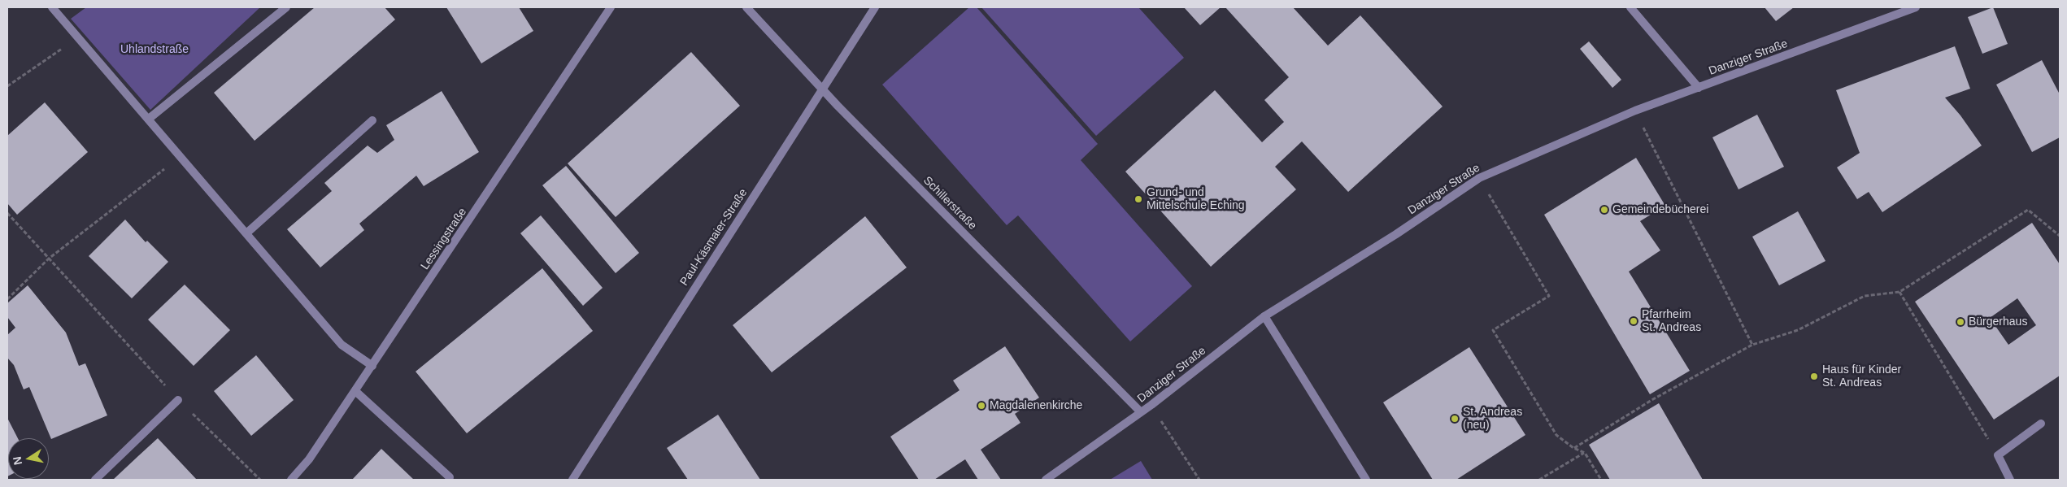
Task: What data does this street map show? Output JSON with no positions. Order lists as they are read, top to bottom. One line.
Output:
{"streets":{"street":["Danziger Straße","Schillerstraße","Paul-Käsmaier-Straße","Lessingstraße"]},"crossings":[["Danziger Straße","Schillerstraße"],["Schillerstraße","Paul-Käsmaier-Straße"]],"parks":["Uhlandstraße"],"places":["Grund- und Mittelschule Eching","Gemeindebücherei","Pfarrheim St. Andreas","Bürgerhaus","Haus für Kinder St. Andreas","Magdalenenkirche","St. Andreas (neu)"],"north":"left"}
